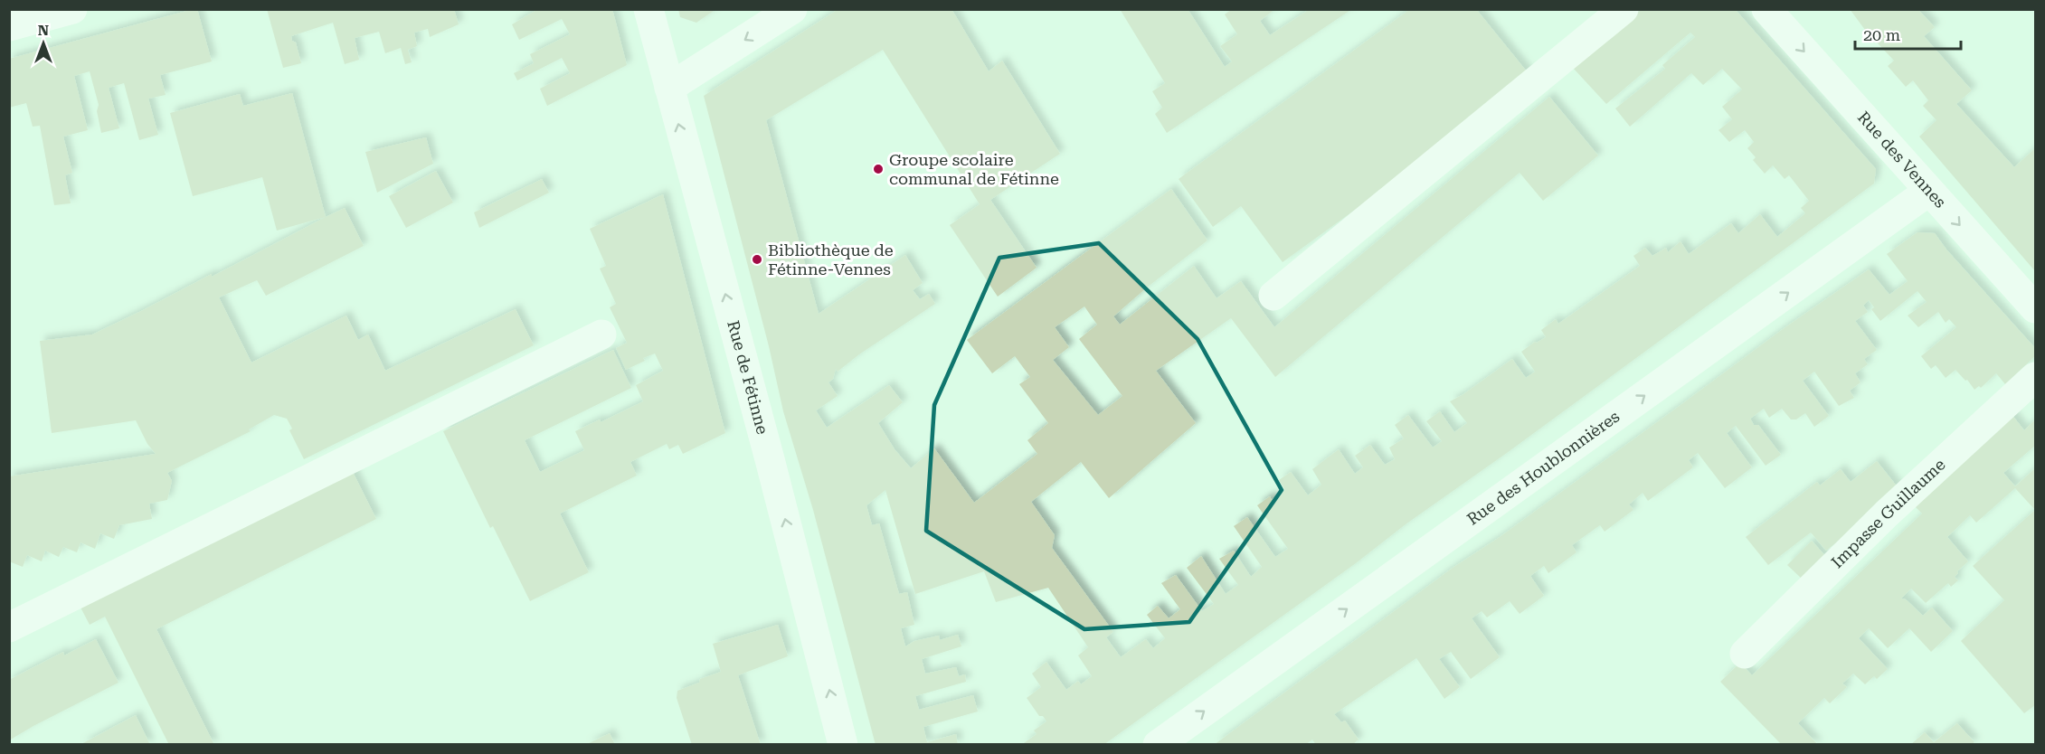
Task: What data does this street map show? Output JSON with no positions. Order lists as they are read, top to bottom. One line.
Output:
{"streets":{"street":["Rue des Vennes","Rue de Fétinne","Rue des Houblonnières","Impasse Guillaume"]},"crossings":[["Rue des Vennes","Rue des Houblonnières"]],"one_way":["Rue des Vennes","Rue de Fétinne","Rue des Houblonnières"],"places":["Groupe scolaire communal de Fétinne","Bibliothèque de Fétinne-Vennes"],"scale_bar":"20 m","north":"top"}
